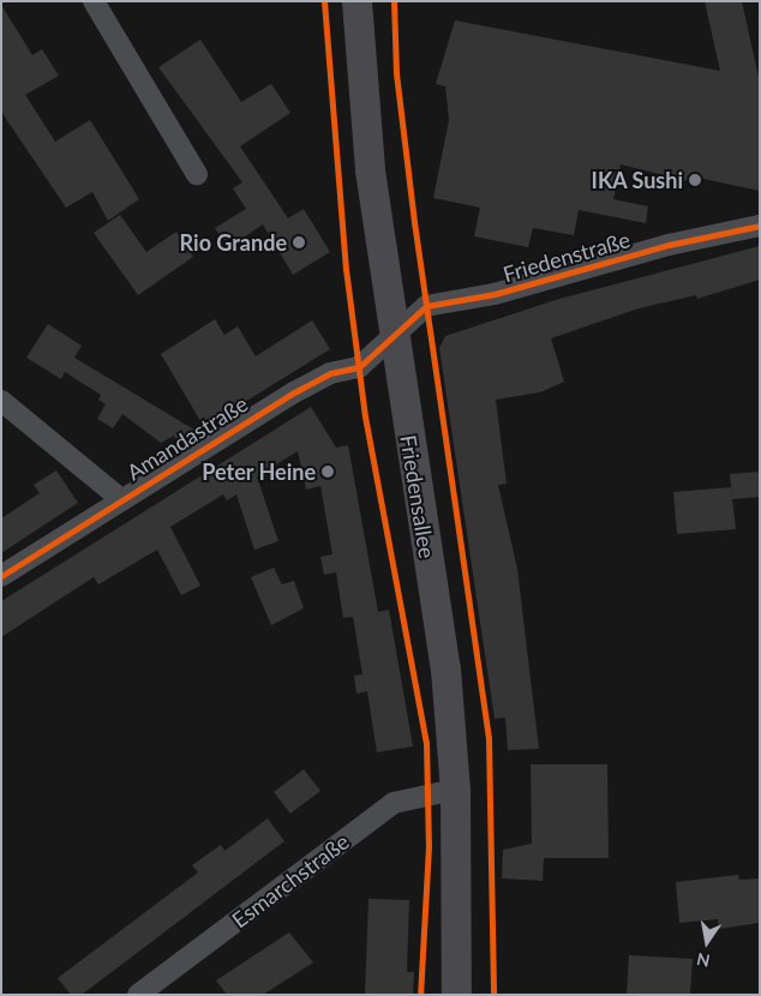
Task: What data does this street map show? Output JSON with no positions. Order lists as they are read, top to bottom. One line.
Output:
{"streets":{"main road":["Friedensallee"],"street":["Friedenstraße","Amandastraße","Esmarchstraße"]},"crossings":[["Friedenstraße","Amandastraße"],["Friedenstraße","Friedensallee"],["Amandastraße","Friedensallee"],["Friedensallee","Esmarchstraße"]],"places":["IKA Sushi","Rio Grande","Peter Heine"],"north":"bottom"}
